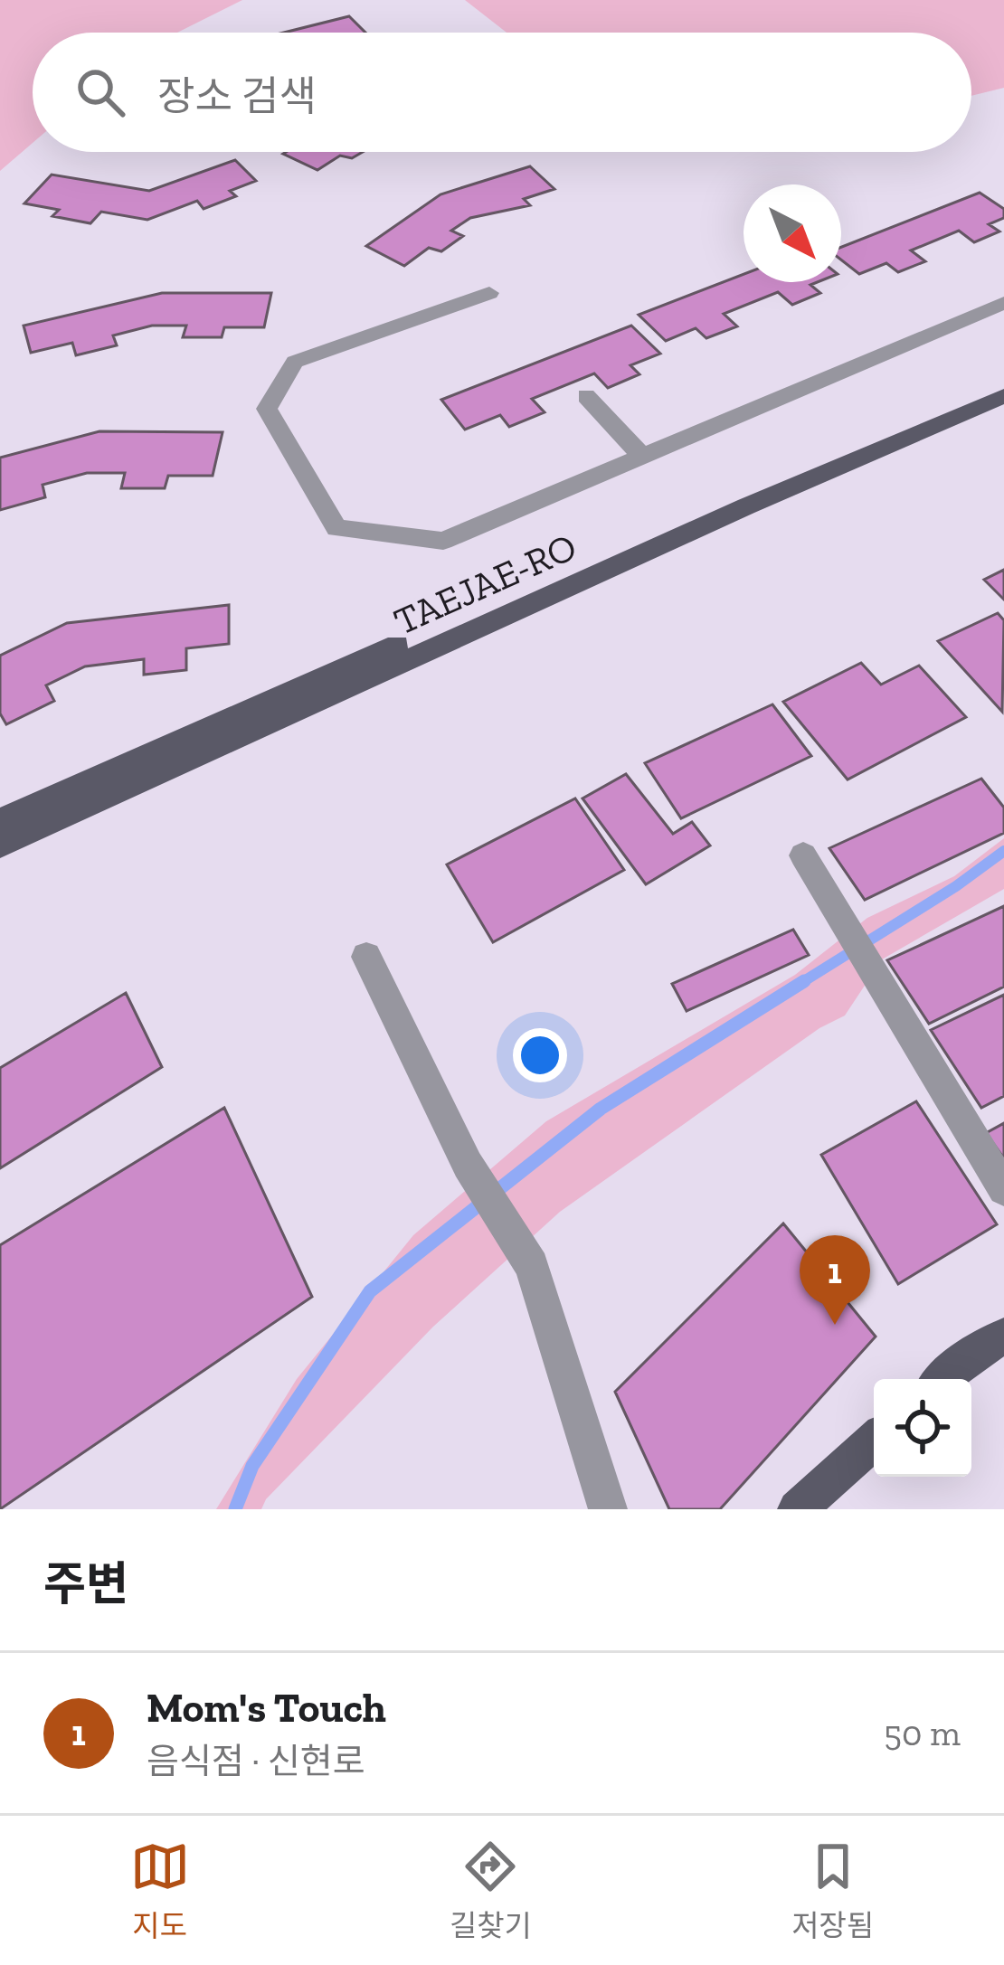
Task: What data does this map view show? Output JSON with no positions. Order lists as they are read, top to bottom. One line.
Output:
{"streets":{"main road":["TAEJAE-RO"]},"north":"bottom right","page":{"search":"장소 검색","pins":"1","heading":"주변","list":[{"mark":"1","name":"Mom's Touch","note":"음식점 · 신현로","value":"50 m"}],"nav":["지도","길찾기","저장됨"]}}
